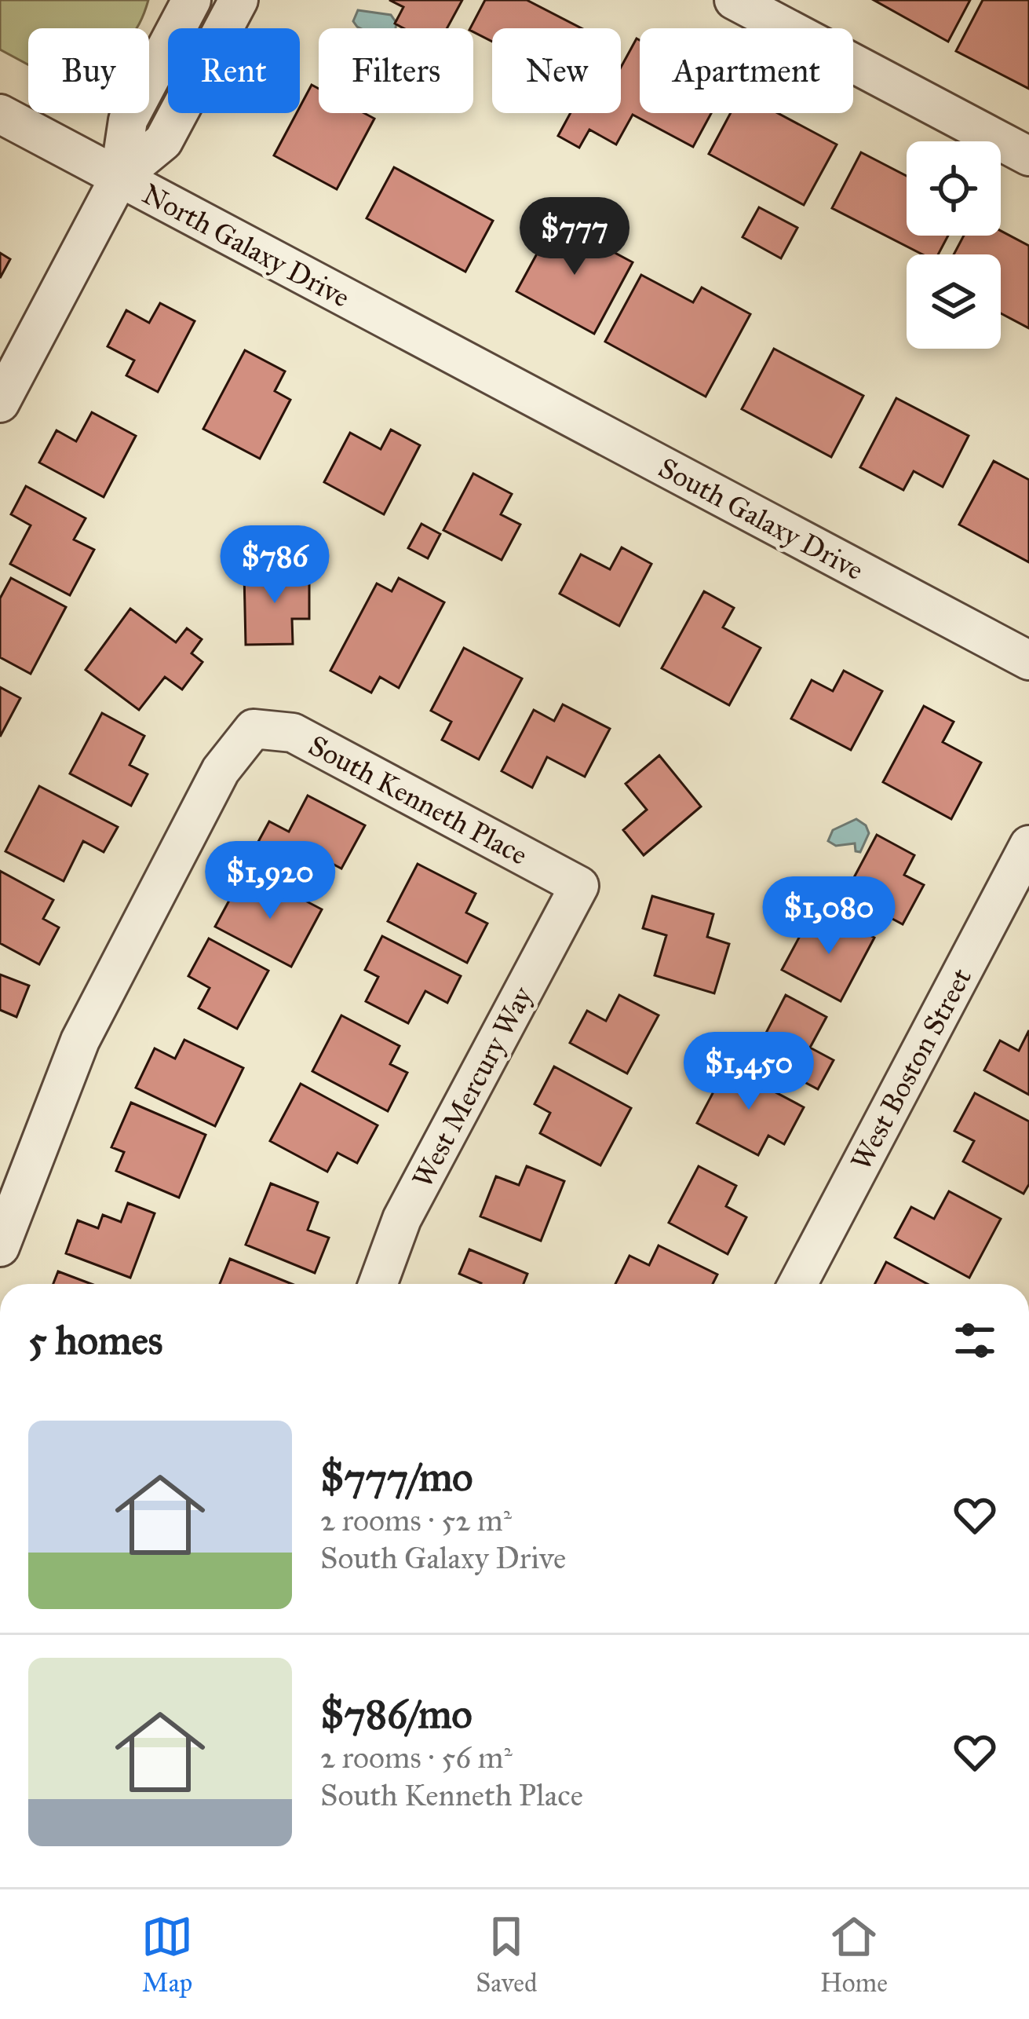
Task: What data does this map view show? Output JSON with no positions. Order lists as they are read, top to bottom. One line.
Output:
{"streets":{"street":["North Galaxy Drive","South Galaxy Drive","South Kenneth Place","West Boston Street","West Mercury Way"]},"crossings":[["North Galaxy Drive","South Galaxy Drive"],["South Kenneth Place","West Mercury Way"]],"page":{"chip":["Buy","Rent","Filters","New","Apartment"],"price":["$777","$786","$1,920","$1,080","$1,450"],"heading":"5 homes","list":[{"name":"$777/mo","note":"2 rooms · 52 m² · South Galaxy Drive"},{"name":"$786/mo","note":"2 rooms · 56 m² · South Kenneth Place"}],"tabs":["Map","Saved","Home"]}}
